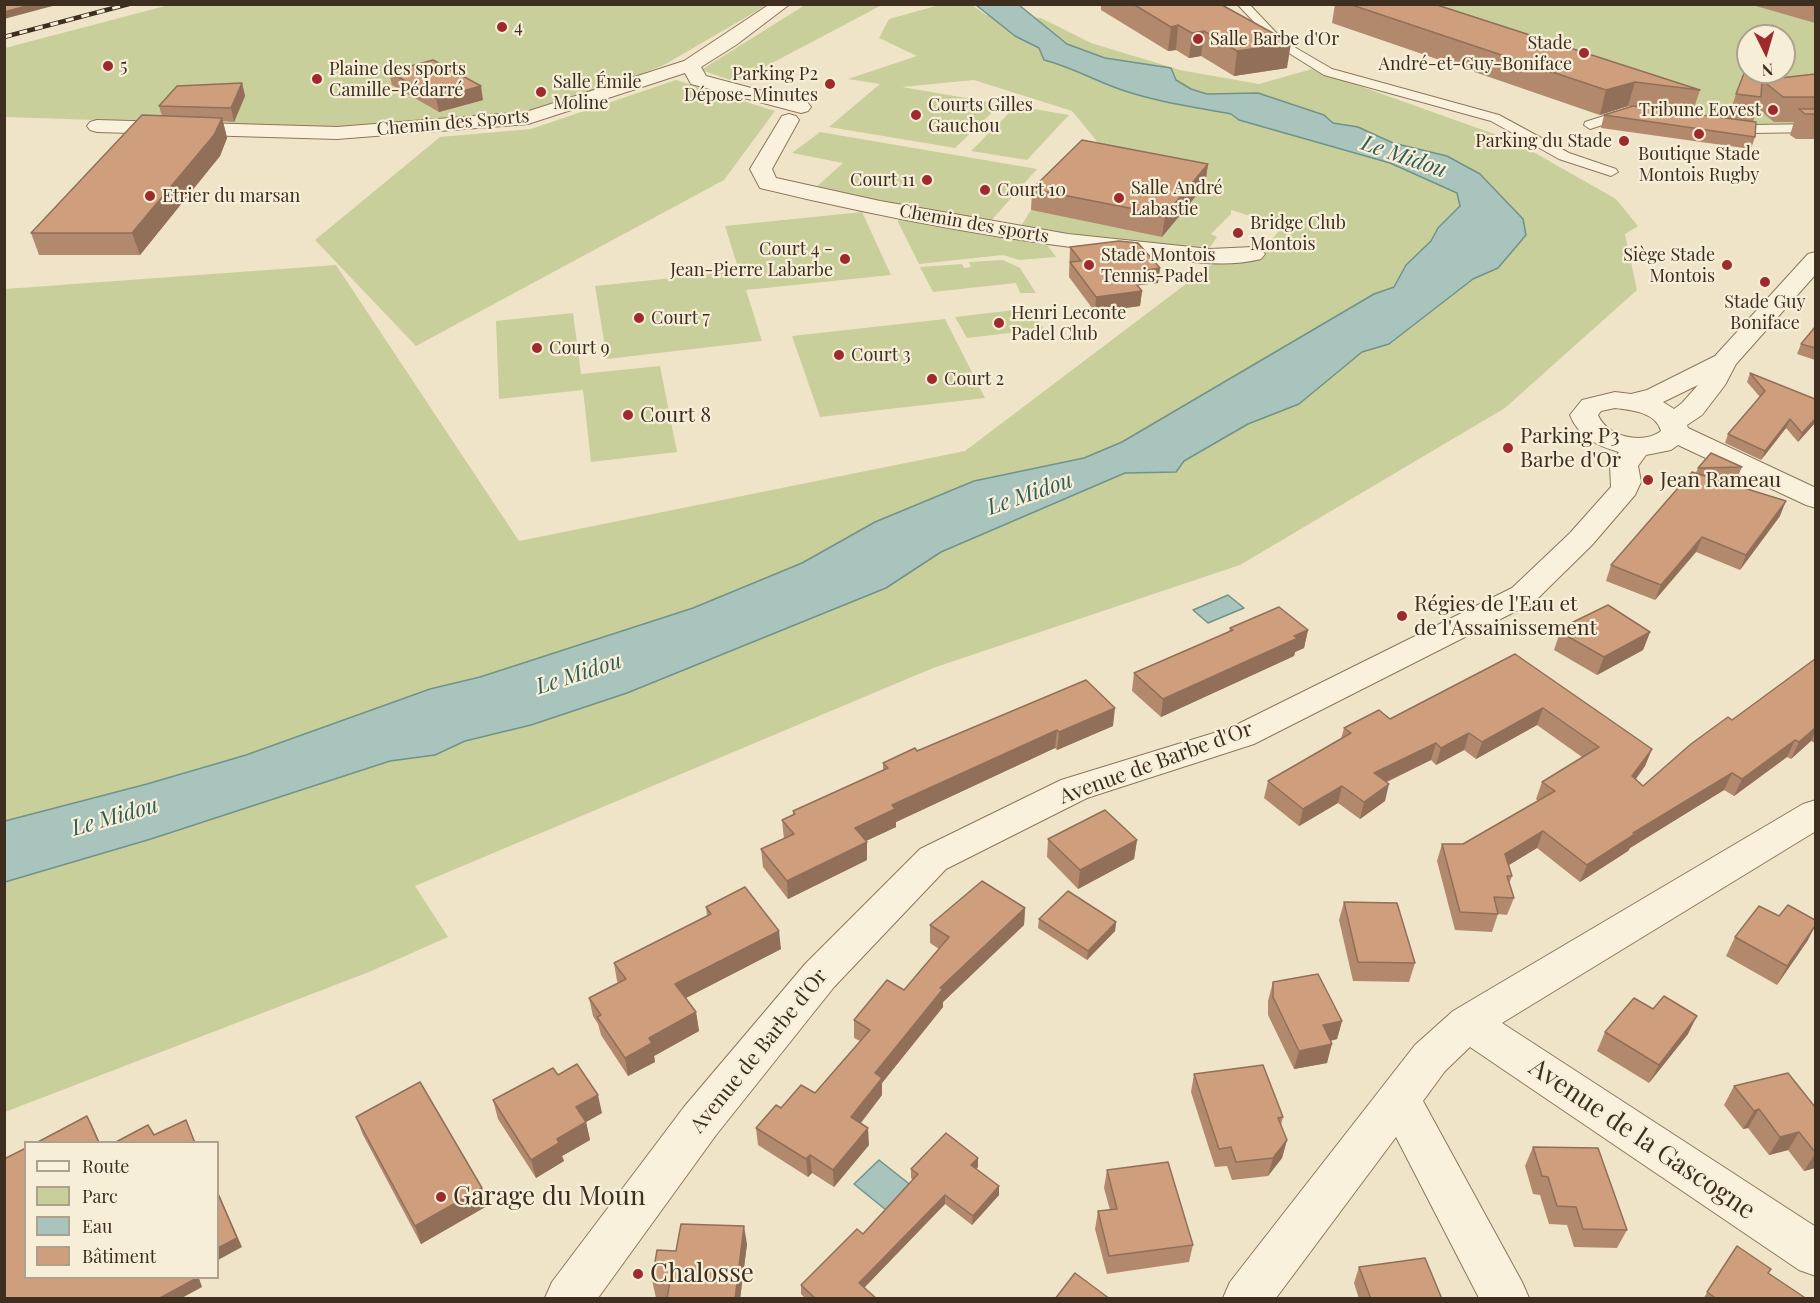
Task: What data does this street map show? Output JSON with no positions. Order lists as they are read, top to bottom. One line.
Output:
{"streets":{"street":["Chemin des Sports","Chemin des sports","Avenue de Barbe d'Or","Avenue de la Gascogne"]},"crossings":[["Chemin des Sports","Chemin des sports"]],"water":["Le Midou"],"places":["4","Salle Barbe d'Or","Stade André-et-Guy-Boniface","5","Plaine des sports Camille-Pédarré","Parking P2 Dépose-Minutes","Salle Émile Moline","Tribune Eovest","Courts Gilles Gauchou","Boutique Stade Montois Rugby","Parking du Stade","Court 11","Court 10","Etrier du marsan","Salle André Labastie","Bridge Club Montois","Court 4 - Jean-Pierre Labarbe","Stade Montois Tennis-Padel","Siège Stade Montois","Stade Guy Boniface","Court 7","Henri Leconte Padel Club","Court 9","Court 3","Court 2","Court 8","Parking P3 Barbe d'Or","Jean Rameau","Régies de l'Eau et de l'Assainissement","Garage du Moun","Chalosse"],"legend":["Route","Parc","Eau","Bâtiment"],"north":"bottom"}
